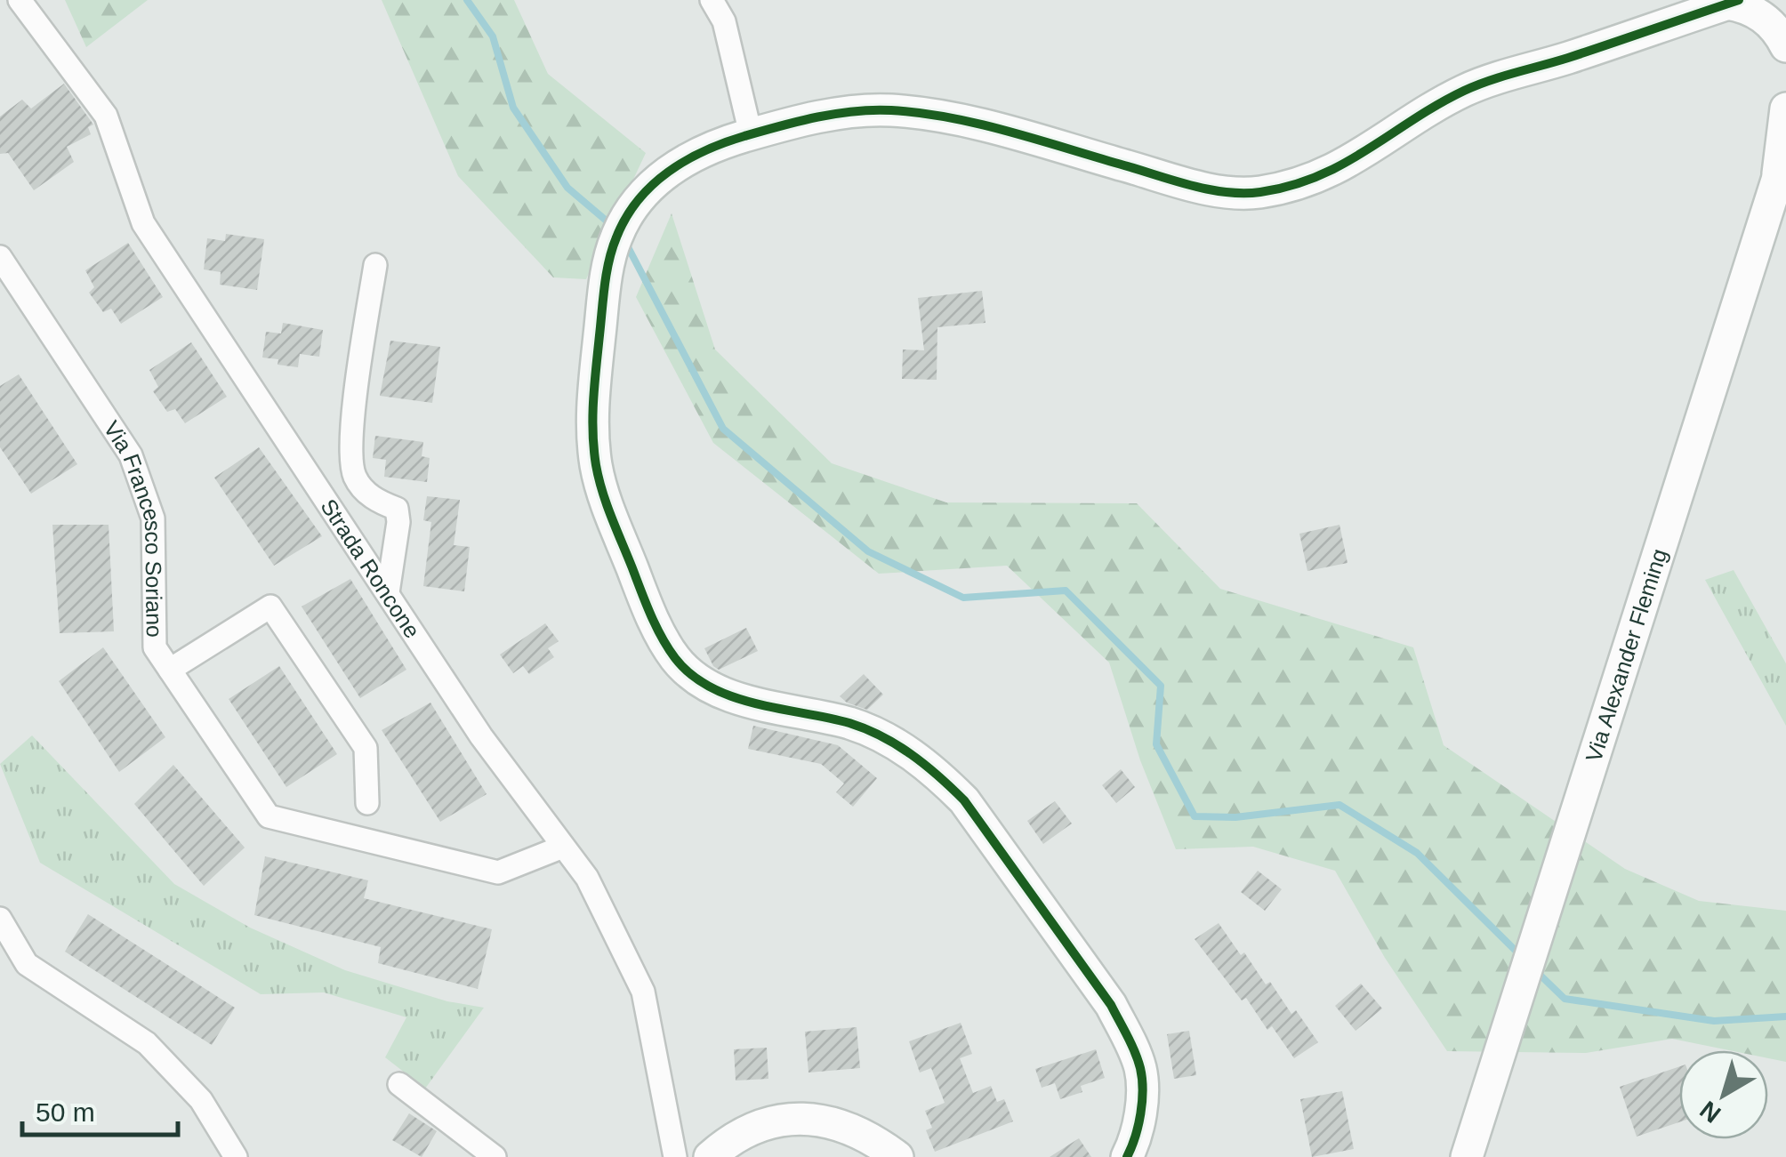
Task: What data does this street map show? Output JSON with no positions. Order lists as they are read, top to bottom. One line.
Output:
{"streets":{"street":["Via Francesco Soriano","Strada Roncone","Via Alexander Fleming"]},"crossings":[["Via Francesco Soriano","Strada Roncone"]],"scale_bar":"50 m","north":"bottom left"}
